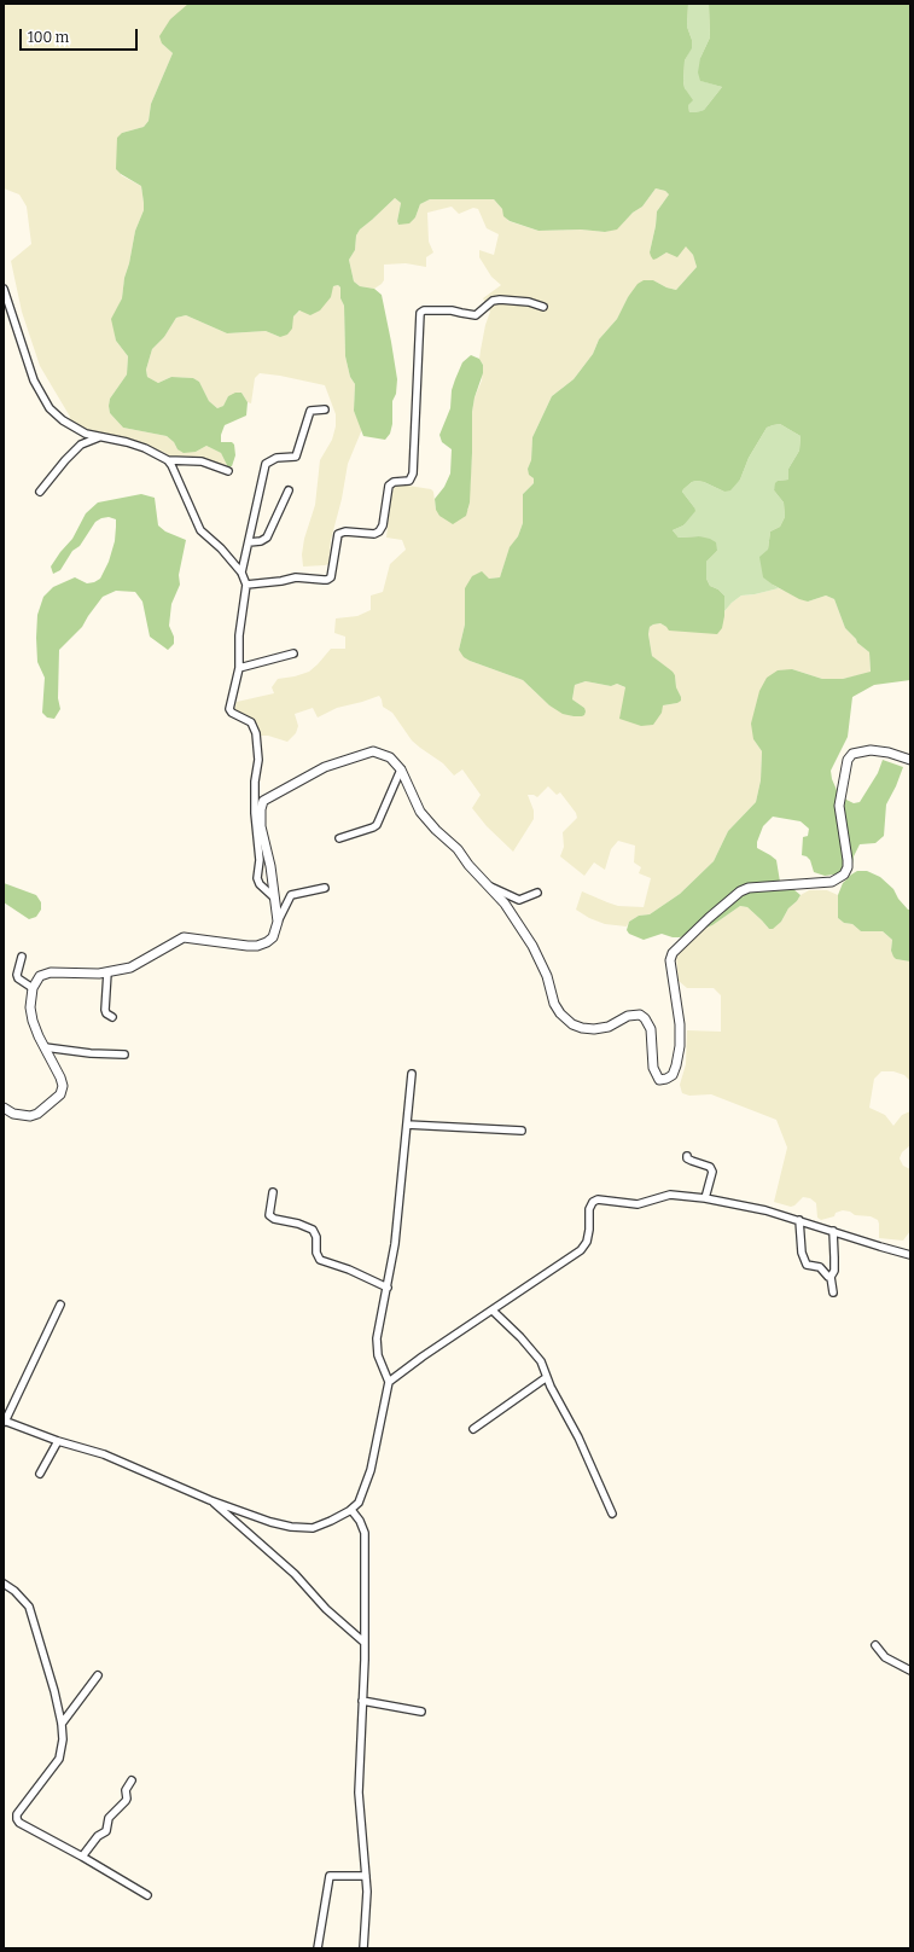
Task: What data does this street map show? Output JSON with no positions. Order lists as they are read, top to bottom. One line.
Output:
{"scale_bar":"100 m"}
